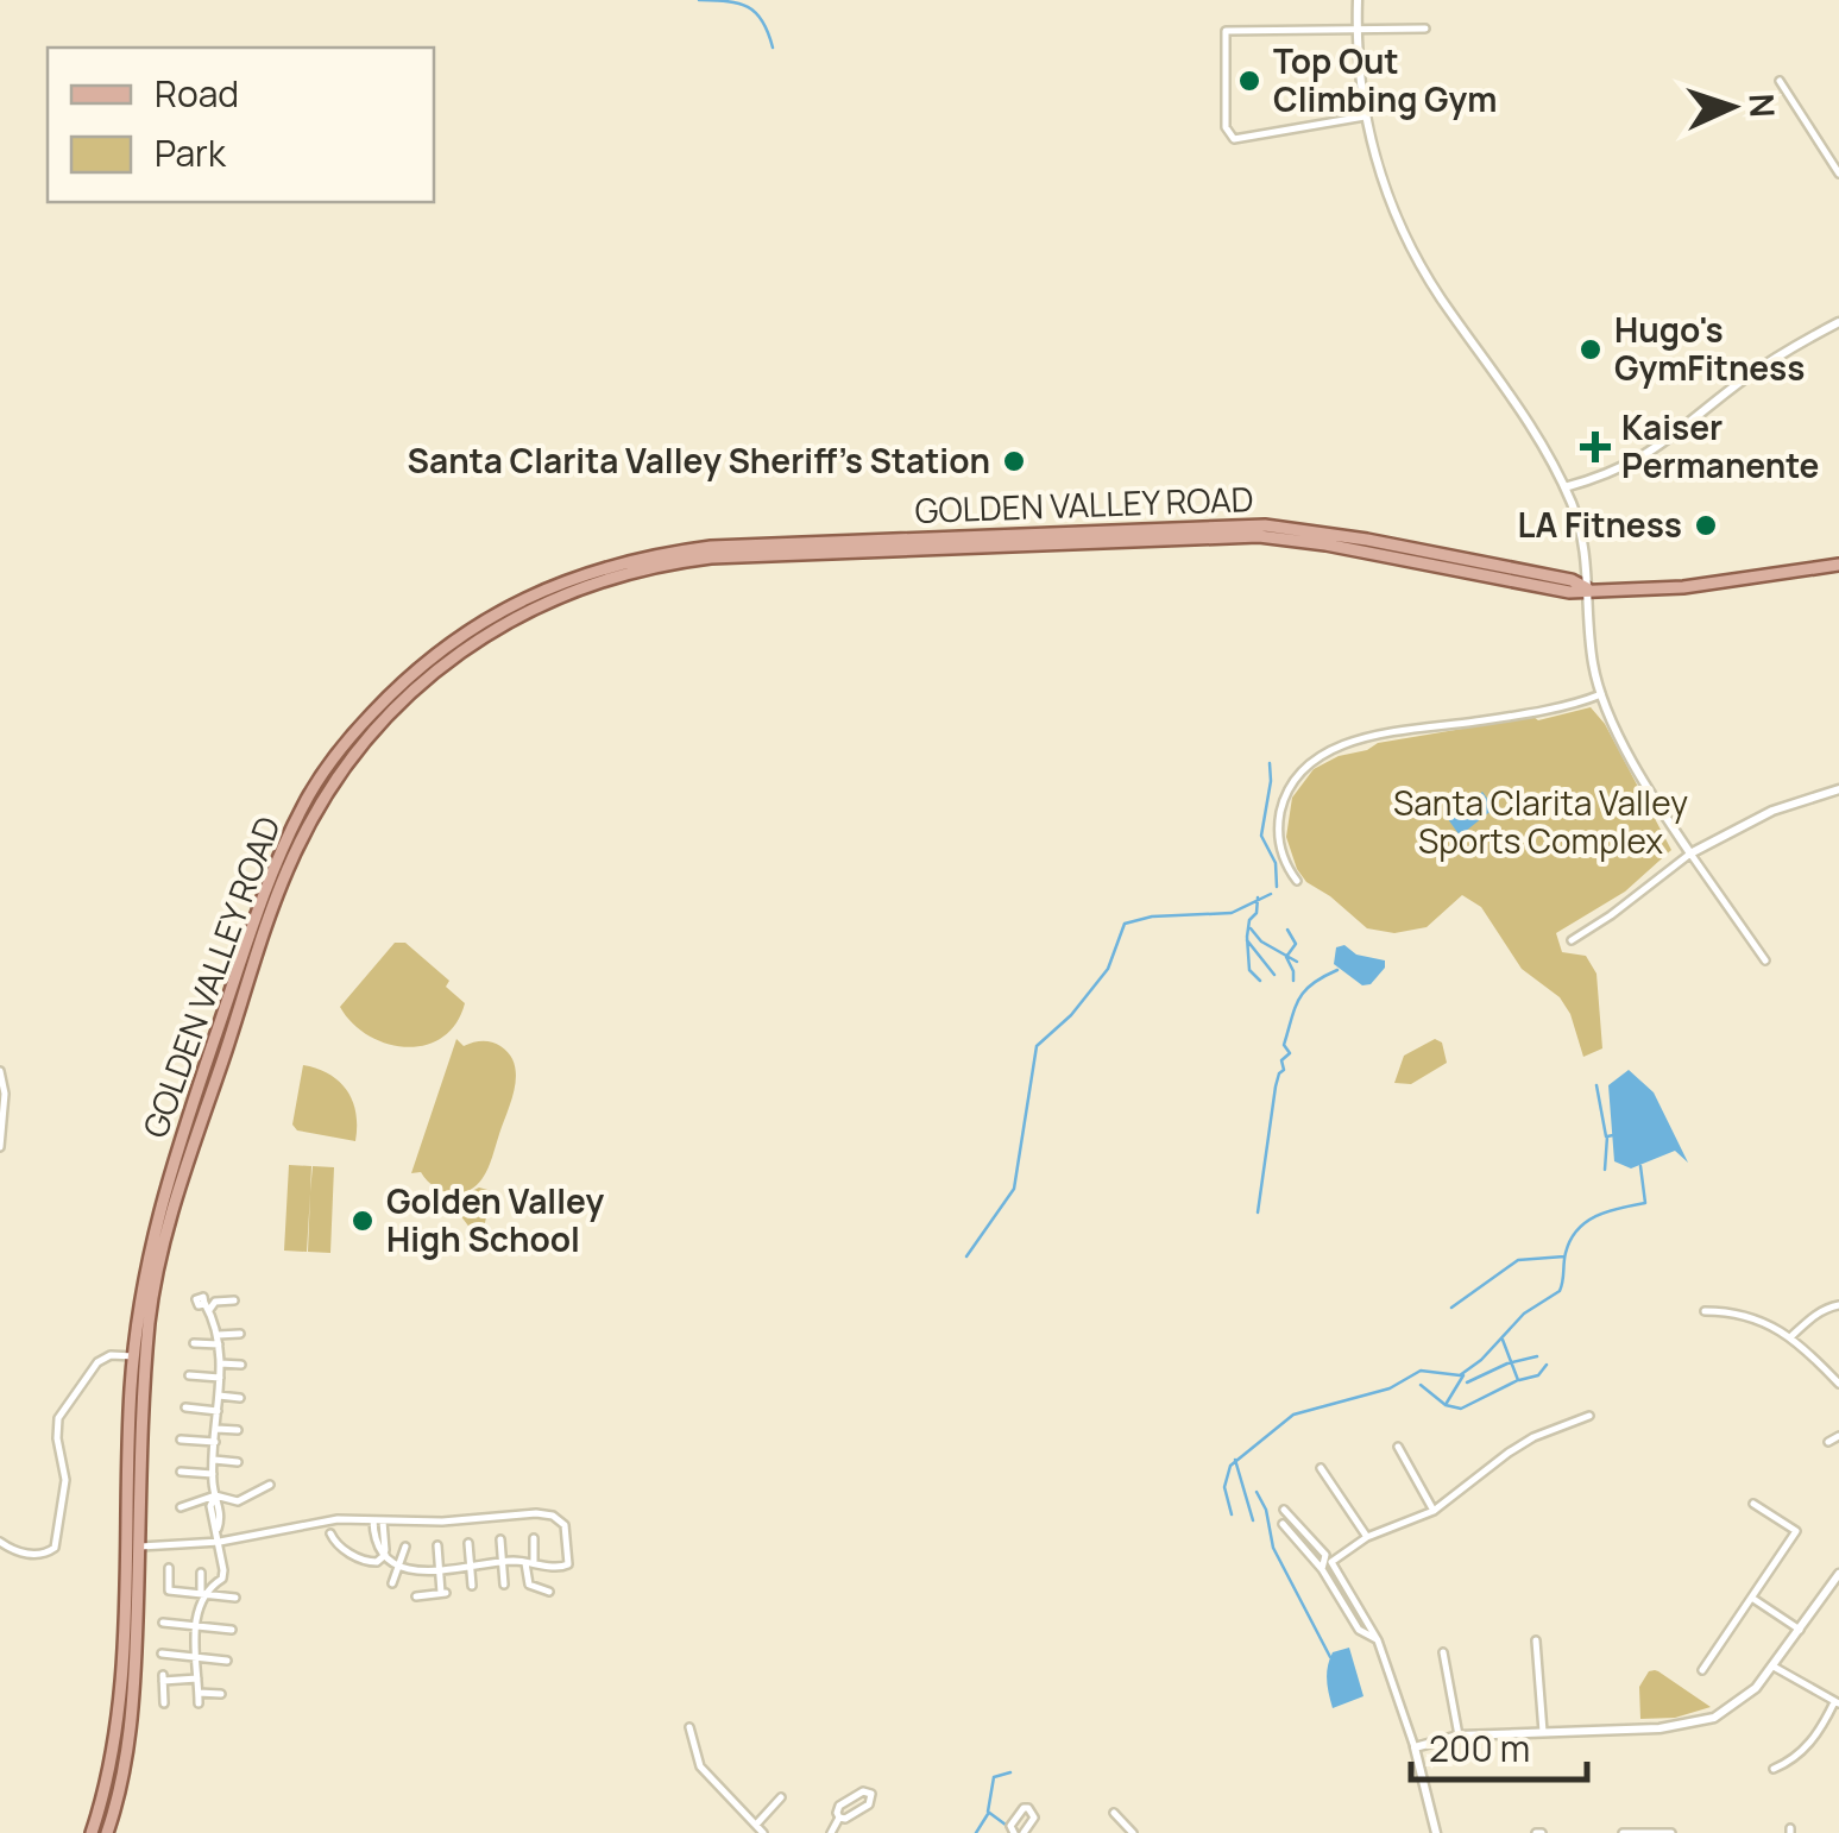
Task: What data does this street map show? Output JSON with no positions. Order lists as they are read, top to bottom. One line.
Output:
{"streets":{"main road":["GOLDEN VALLEY ROAD"]},"parks":["Santa Clarita Valley Sports Complex"],"places":{"other":["Top Out Climbing Gym","Hugo's GymFitness","Santa Clarita Valley Sheriff’s Station","LA Fitness","Golden Valley High School"],"health":["Kaiser Permanente"]},"legend":["Road","Park"],"scale_bar":"200 m","north":"right"}
